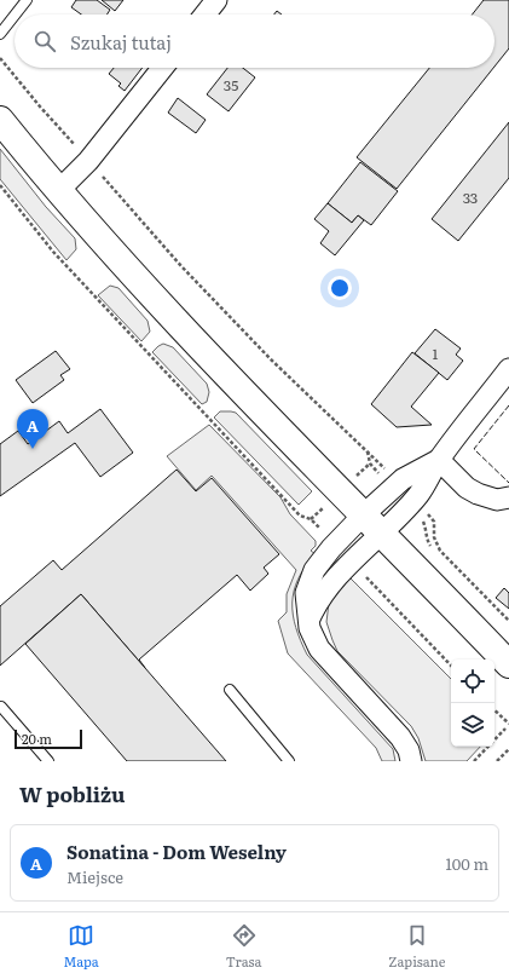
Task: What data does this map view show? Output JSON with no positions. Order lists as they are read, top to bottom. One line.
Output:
{"house_numbers":["35","33","1"],"scale_bar":"20 m","page":{"search":"Szukaj tutaj","pins":"A","scale":"20 m","heading":"W pobliżu","list":[{"mark":"A","name":"Sonatina - Dom Weselny","note":"Miejsce","value":"100 m"}],"nav":["Mapa","Trasa","Zapisane"]}}
